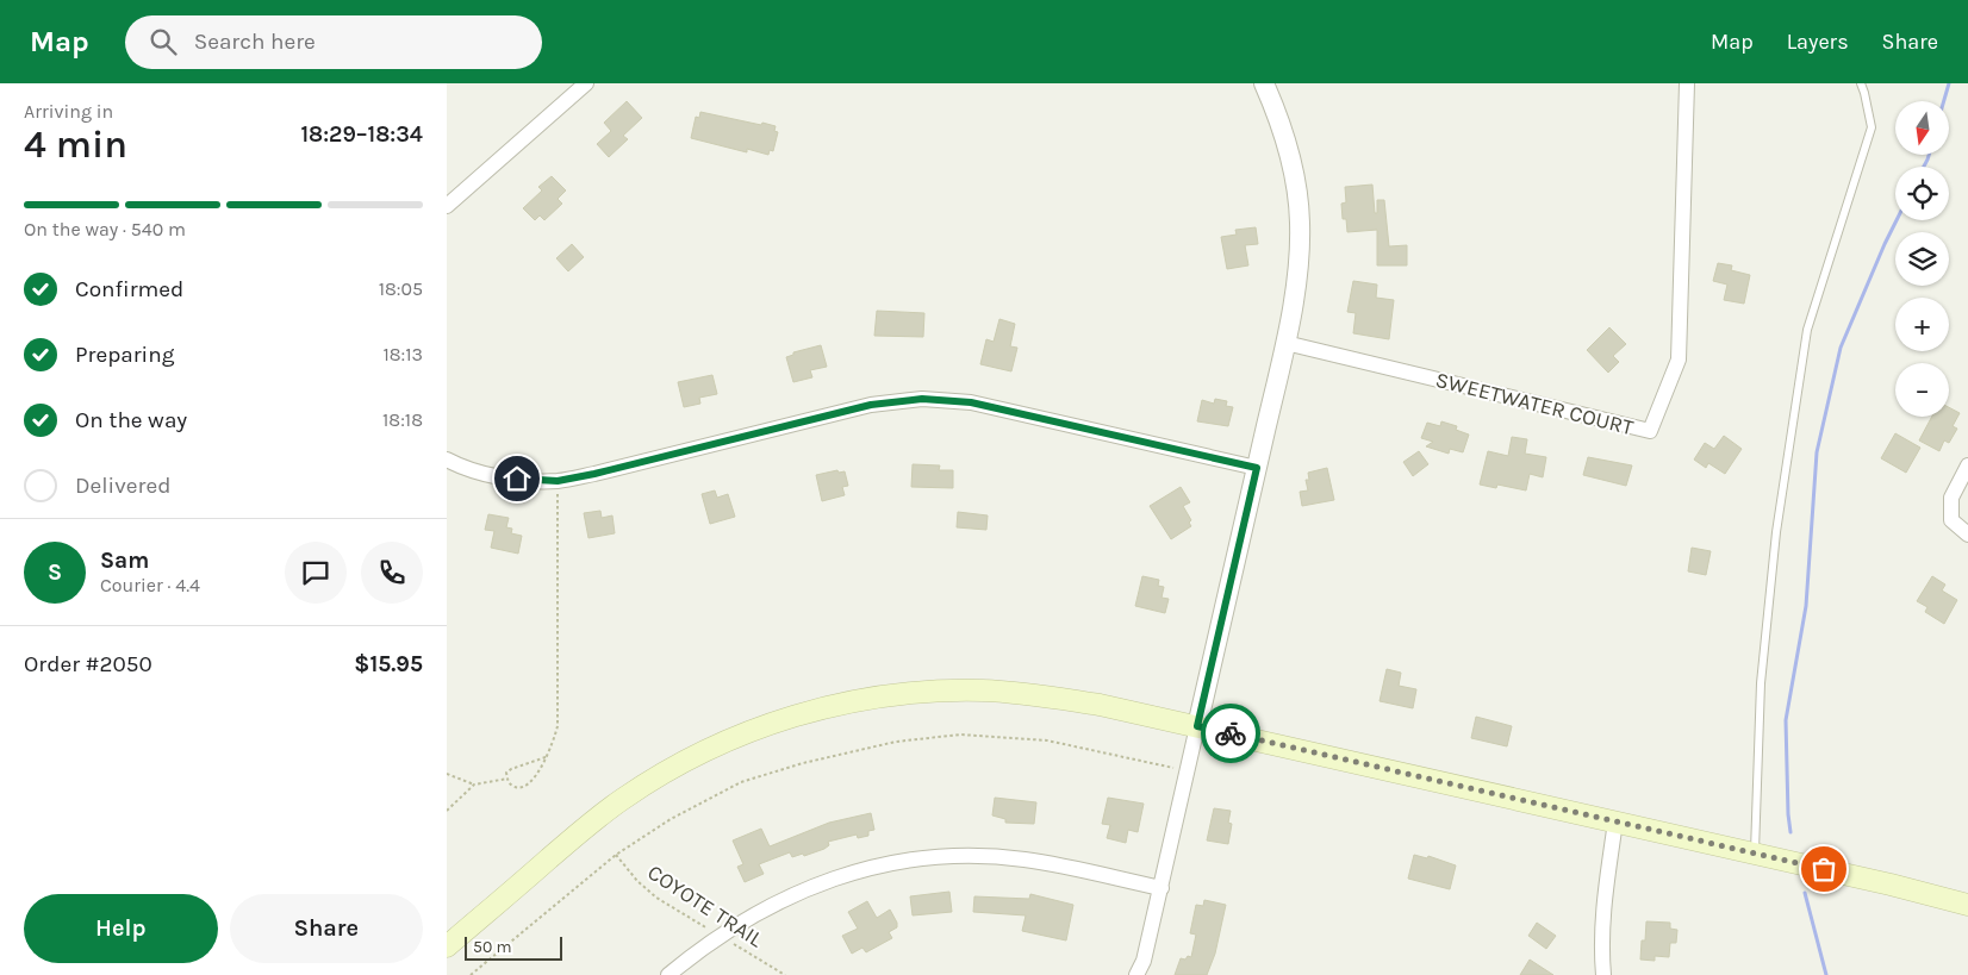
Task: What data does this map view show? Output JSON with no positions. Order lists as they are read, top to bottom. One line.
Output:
{"streets":{"street":["SWEETWATER COURT"],"path":["COYOTE TRAIL"]},"scale_bar":"50 m","north":"bottom","page":{"header":"Map","search":"Search here","nav":["Map","Layers","Share"],"heading":["4 min","Arriving in","18:29–18:34"],"panel":["Sam","Courier · 4.4","Order #2050","$15.95"],"map_buttons":["+","−"],"bar":"On the way · 540 m","list":[["Confirmed","18:05"],["Preparing","18:13"],["On the way","18:18"],"Delivered"],"round":"S","buttons":["Help","Share"],"scale":"50 m"}}
